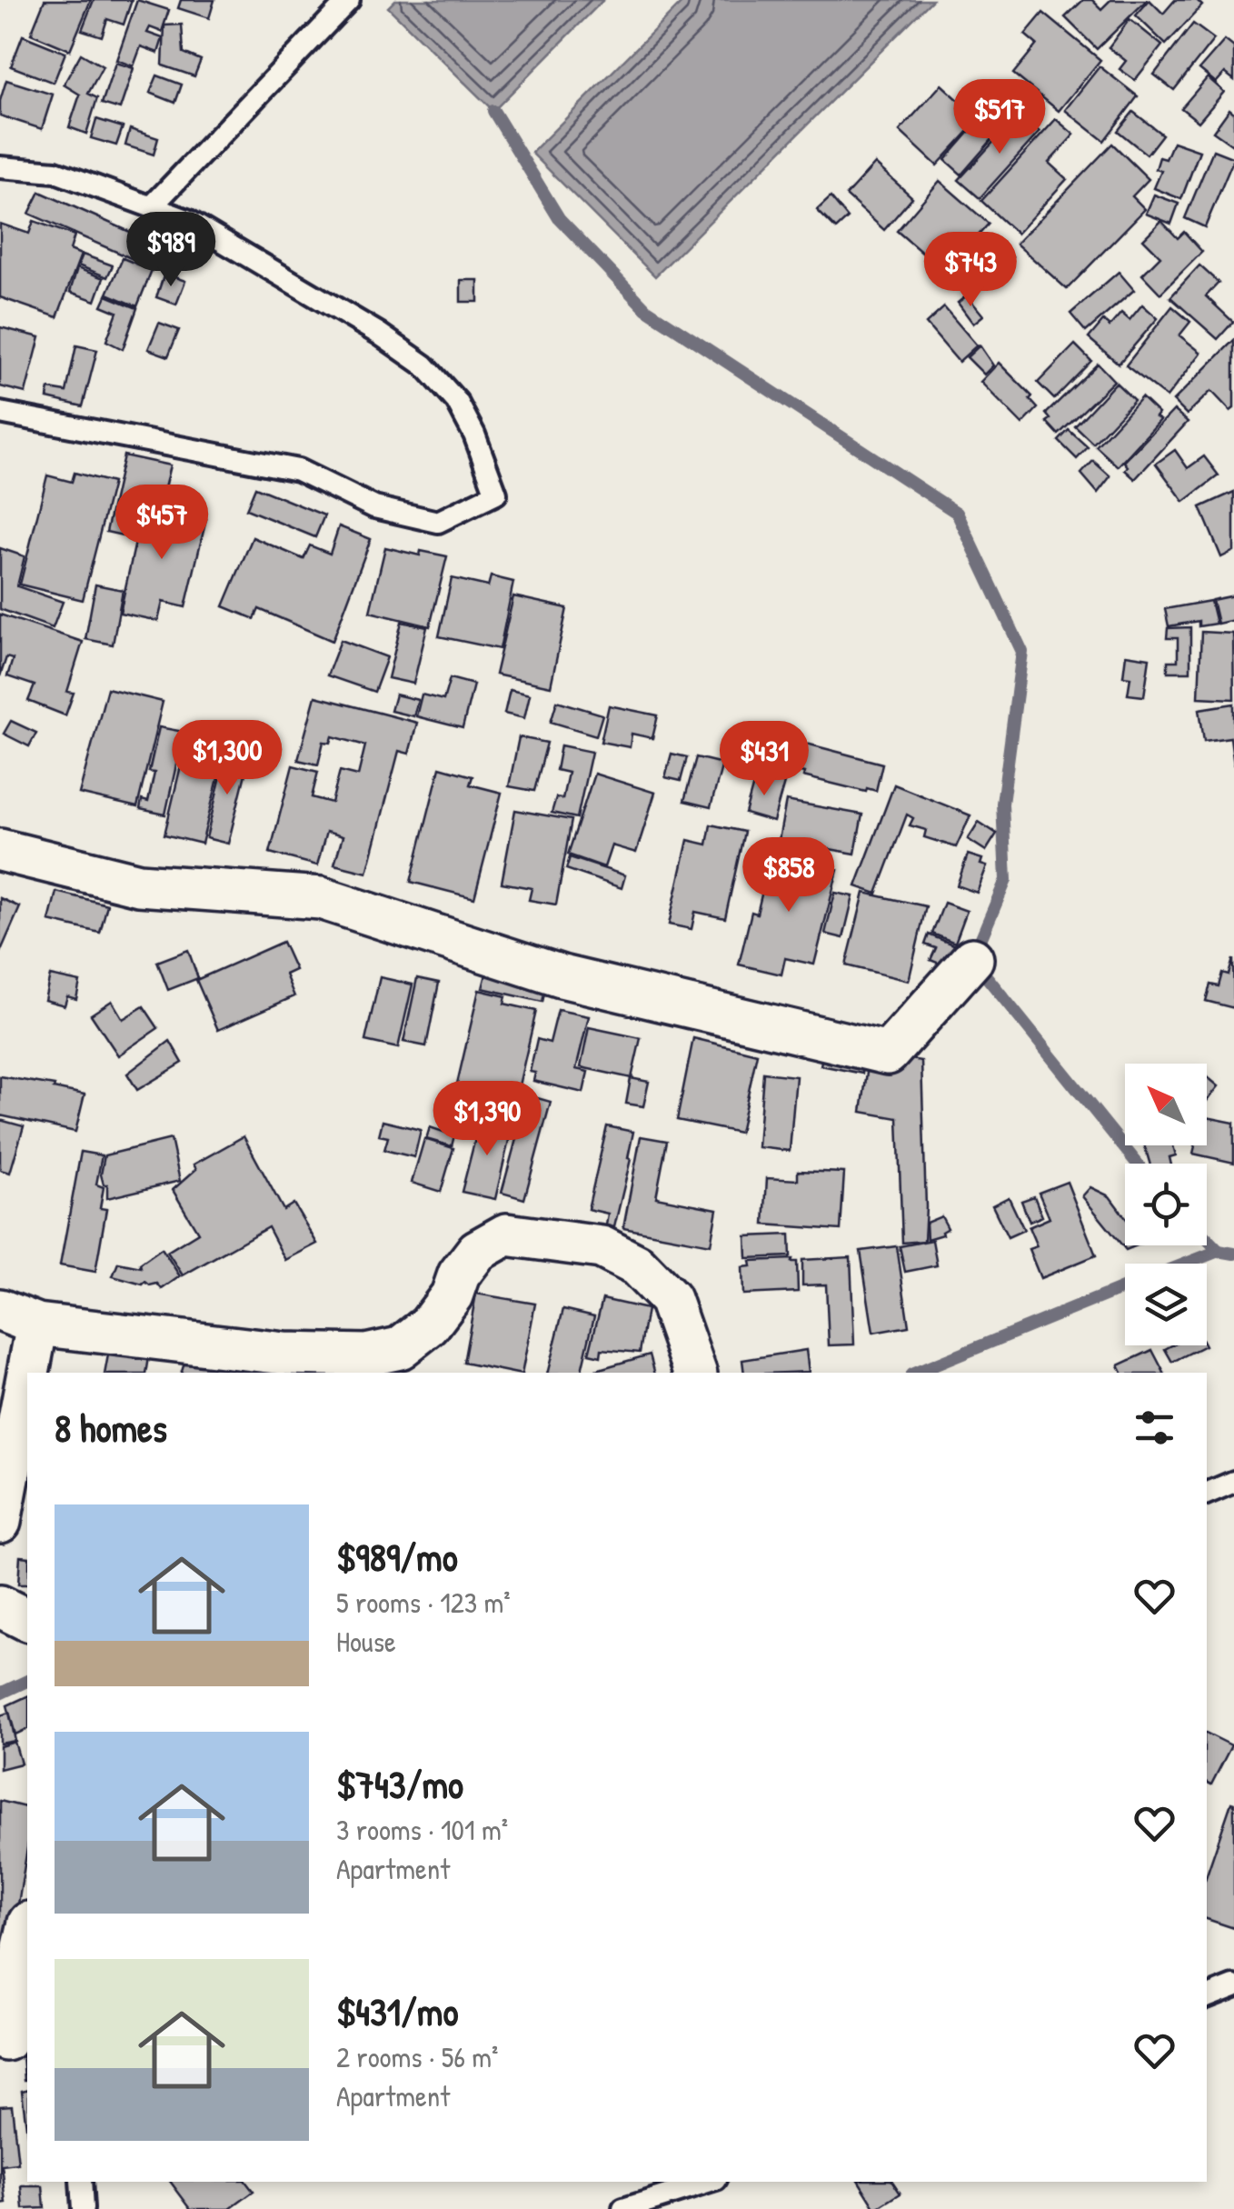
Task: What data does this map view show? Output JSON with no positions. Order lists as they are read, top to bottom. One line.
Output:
{"north":"top left","page":{"price":["$517","$989","$743","$457","$1,300","$431","$858","$1,390"],"heading":"8 homes","list":[{"name":"$989/mo","note":"5 rooms · 123 m² · House"},{"name":"$743/mo","note":"3 rooms · 101 m² · Apartment"},{"name":"$431/mo","note":"2 rooms · 56 m² · Apartment"}]}}
